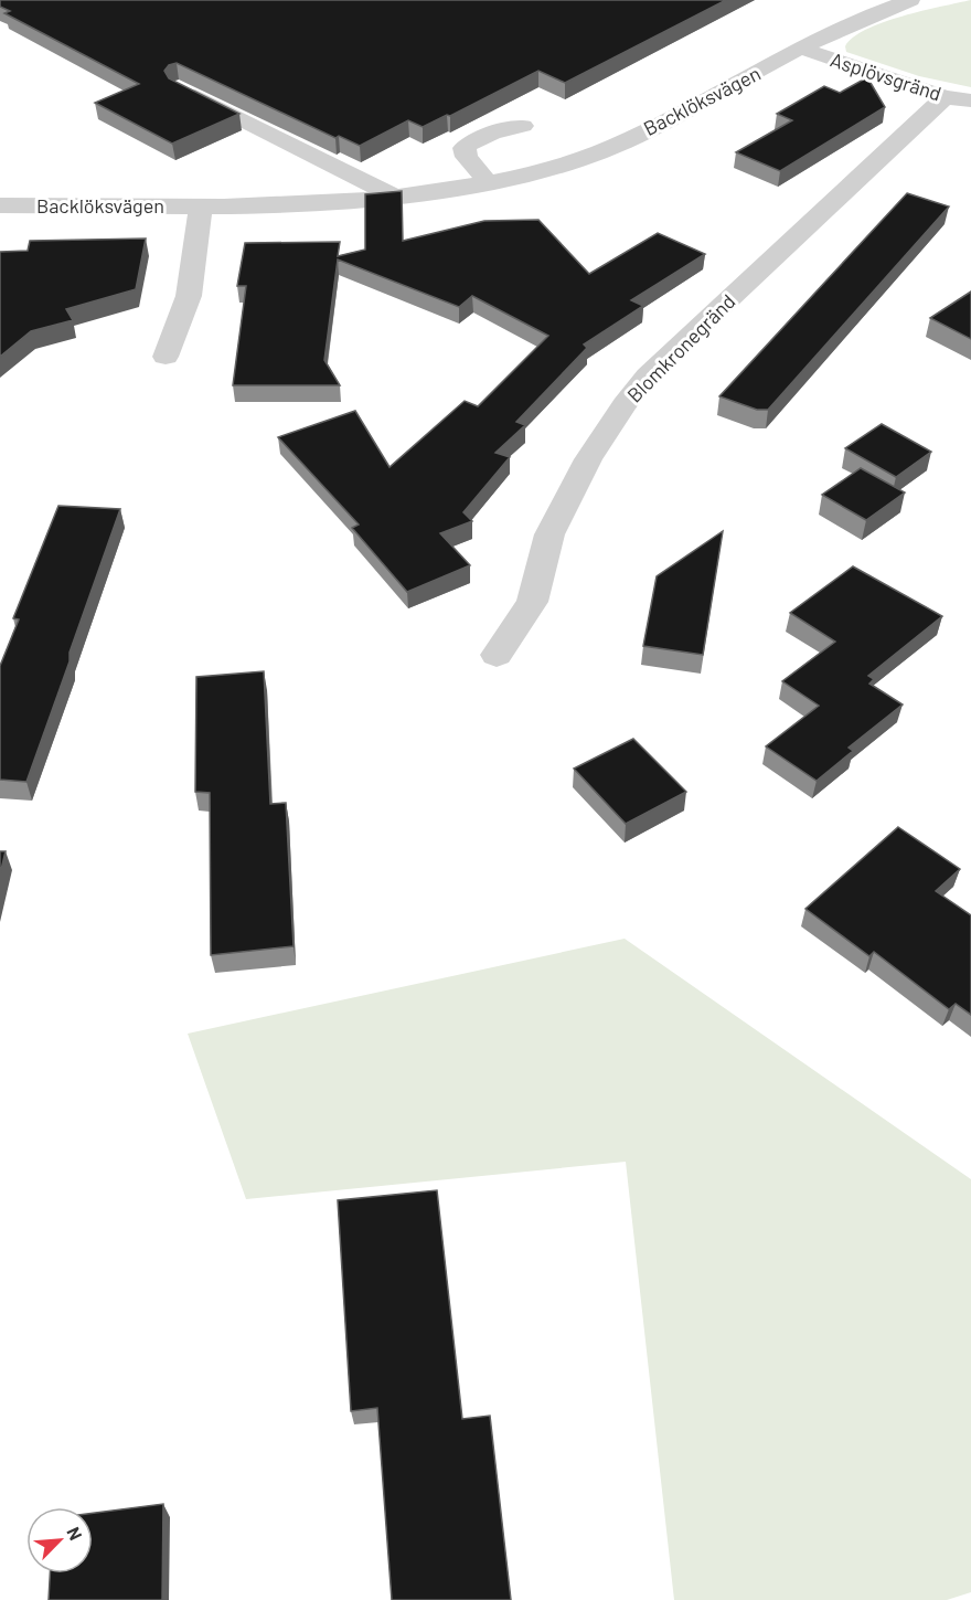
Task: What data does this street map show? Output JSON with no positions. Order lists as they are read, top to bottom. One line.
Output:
{"streets":{"street":["Asplövsgränd","Backlöksvägen","Blomkronegränd"]},"crossings":[["Asplövsgränd","Backlöksvägen"],["Asplövsgränd","Blomkronegränd"]],"north":"top right"}
